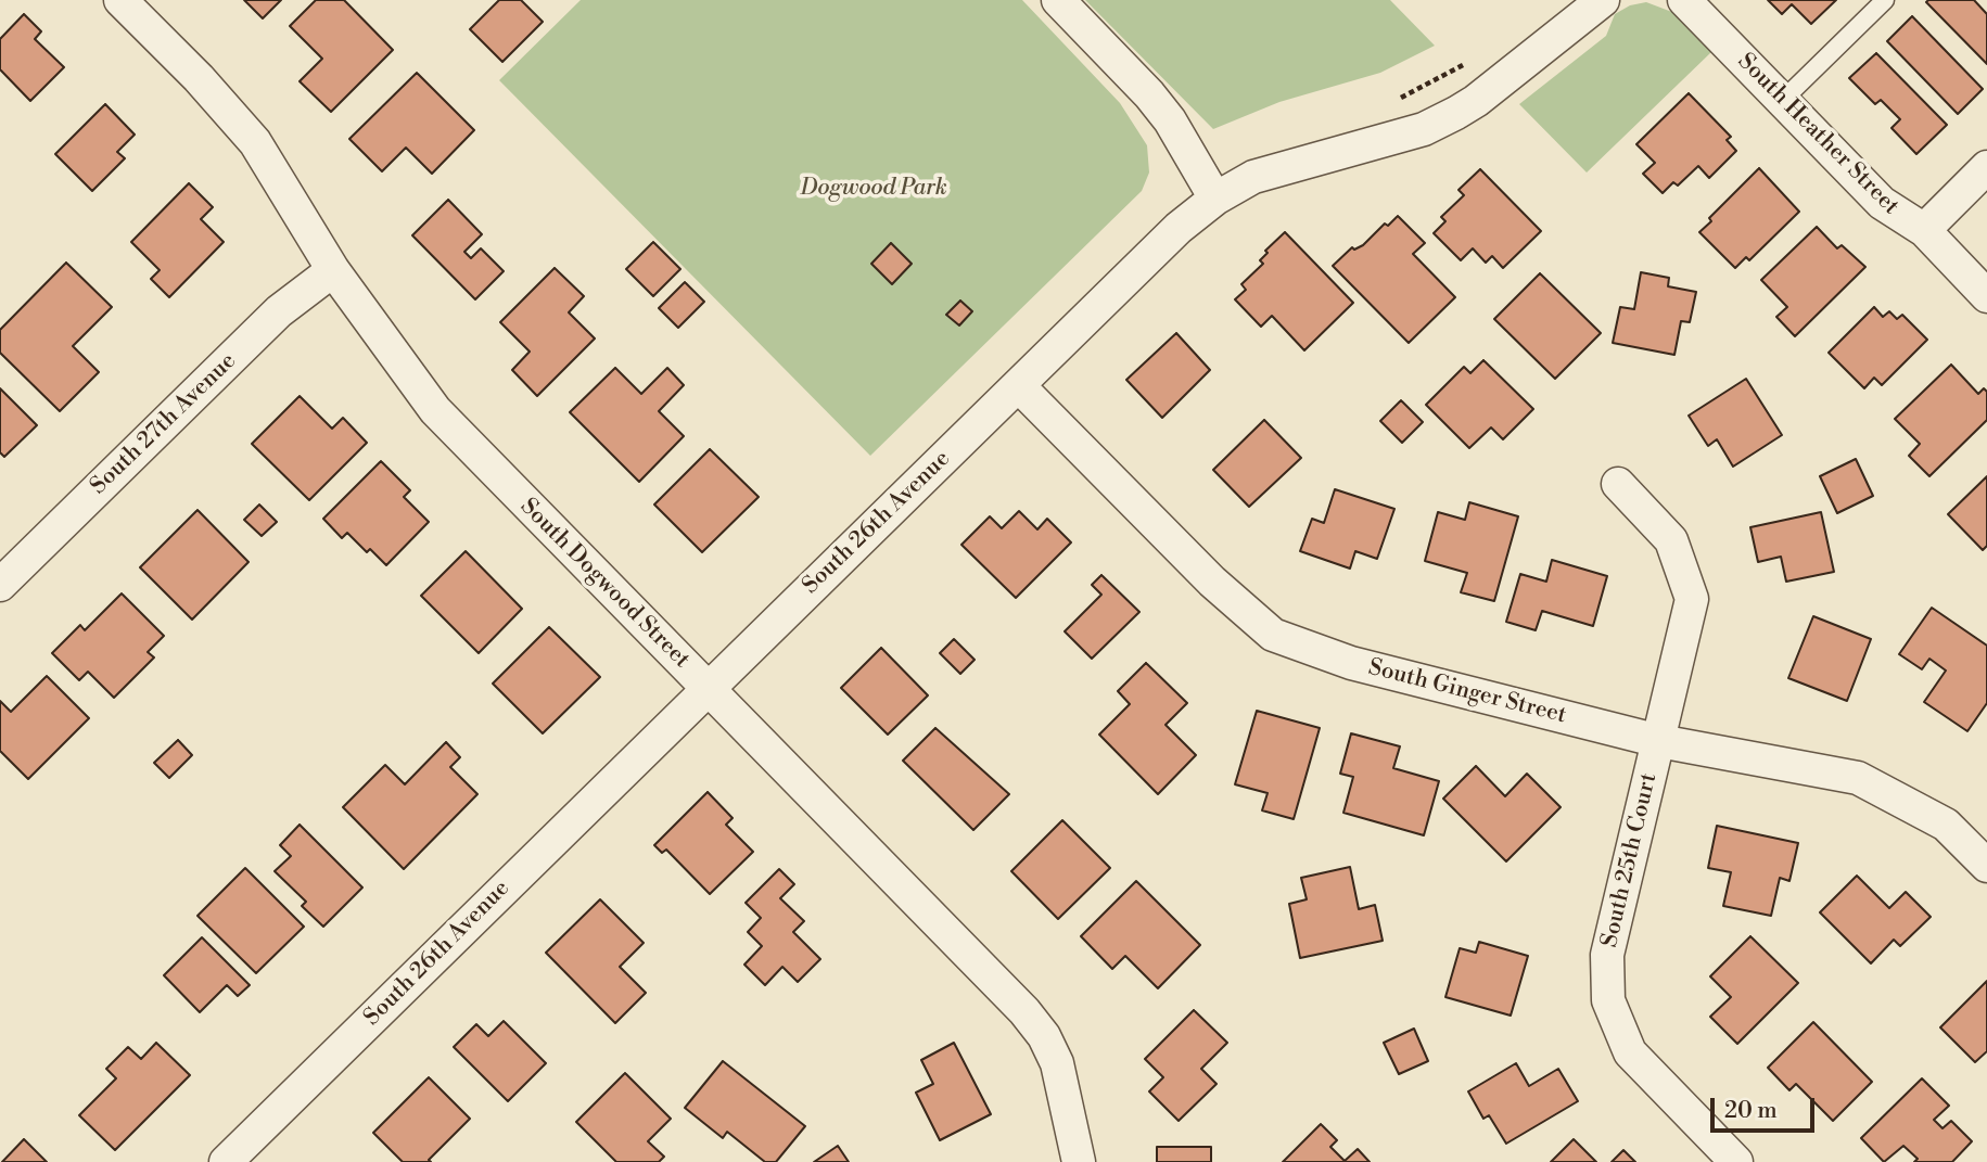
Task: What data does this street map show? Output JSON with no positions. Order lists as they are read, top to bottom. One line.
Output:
{"streets":{"street":["South Heather Street","South 27th Avenue","South 26th Avenue","South Dogwood Street","South Ginger Street","South 25th Court"]},"crossings":[["South 27th Avenue","South Dogwood Street"],["South 26th Avenue","South Dogwood Street"],["South 26th Avenue","South Ginger Street"],["South Ginger Street","South 25th Court"]],"parks":["Dogwood Park"],"scale_bar":"20 m"}
